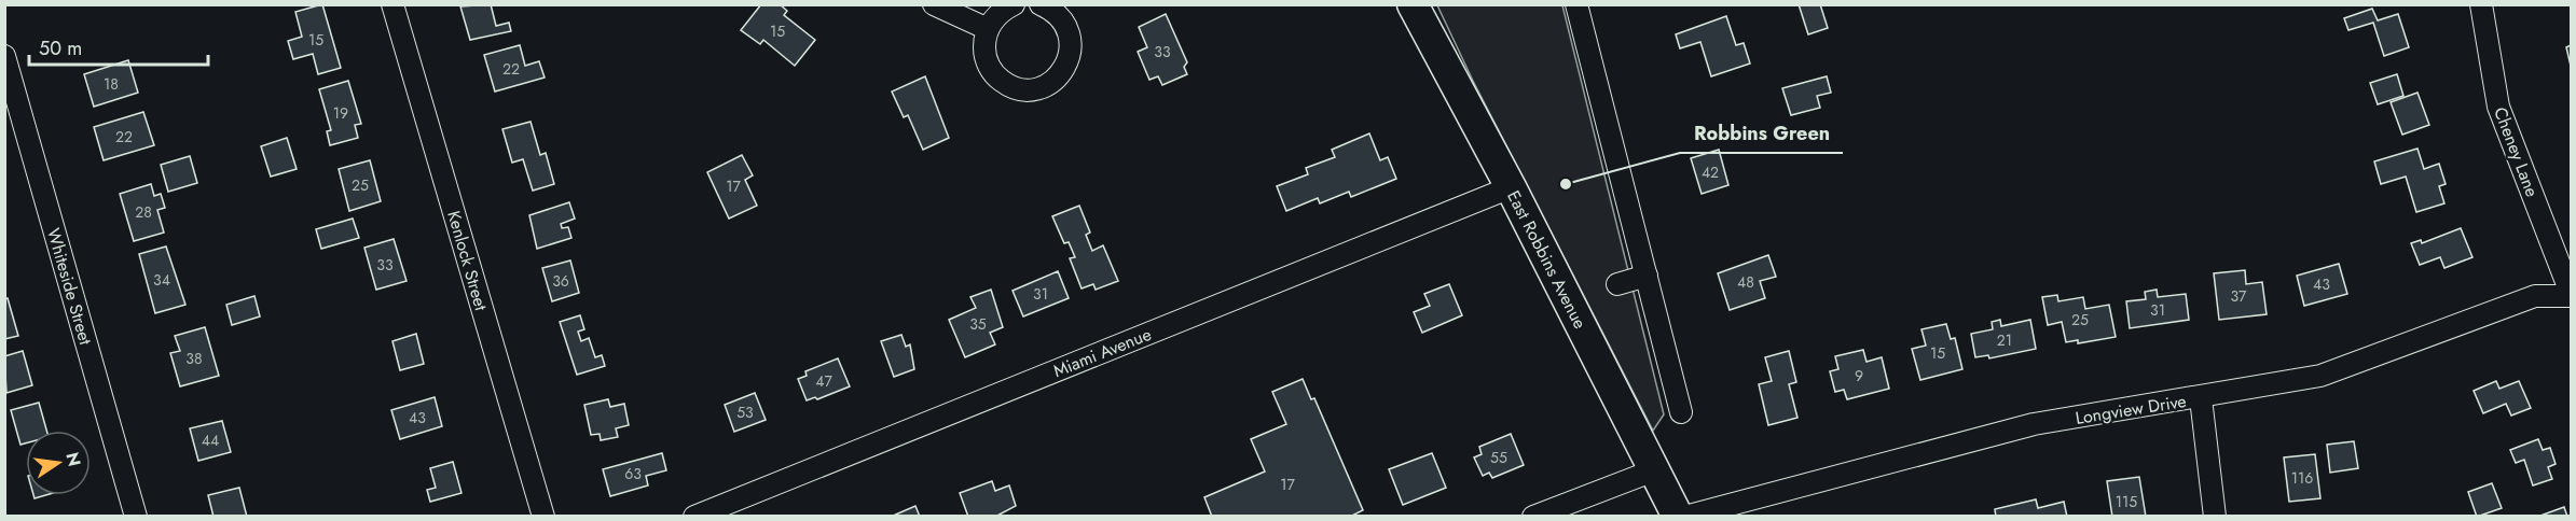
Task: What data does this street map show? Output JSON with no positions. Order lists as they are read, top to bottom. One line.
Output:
{"streets":{"main road":["East Robbins Avenue"],"street":["Cheney Lane","Kenlock Street","Whiteside Street","Miami Avenue","Longview Drive"]},"crossings":[["Cheney Lane","Longview Drive"],["East Robbins Avenue","Miami Avenue"]],"places":["Robbins Green"],"house_numbers":["15","15","33","22","18","19","22","42","25","17","28","33","34","36","48","43","31","37","31","25","35","21","15","38","9","47","53","43","44","55","63","116","17","115"],"scale_bar":"50 m","north":"right"}
